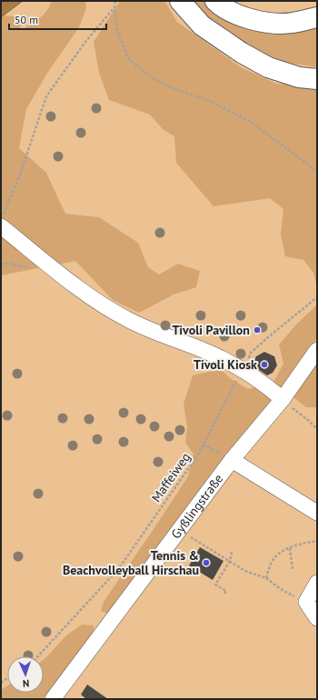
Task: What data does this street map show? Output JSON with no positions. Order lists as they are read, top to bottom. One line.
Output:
{"streets":{"street":["Gyßlingstraße"],"path":["Maffeiweg"]},"places":["Tivoli Pavillon","Tivoli Kiosk","Tennis & Beachvolleyball Hirschau"],"scale_bar":"50 m","north":"bottom"}
